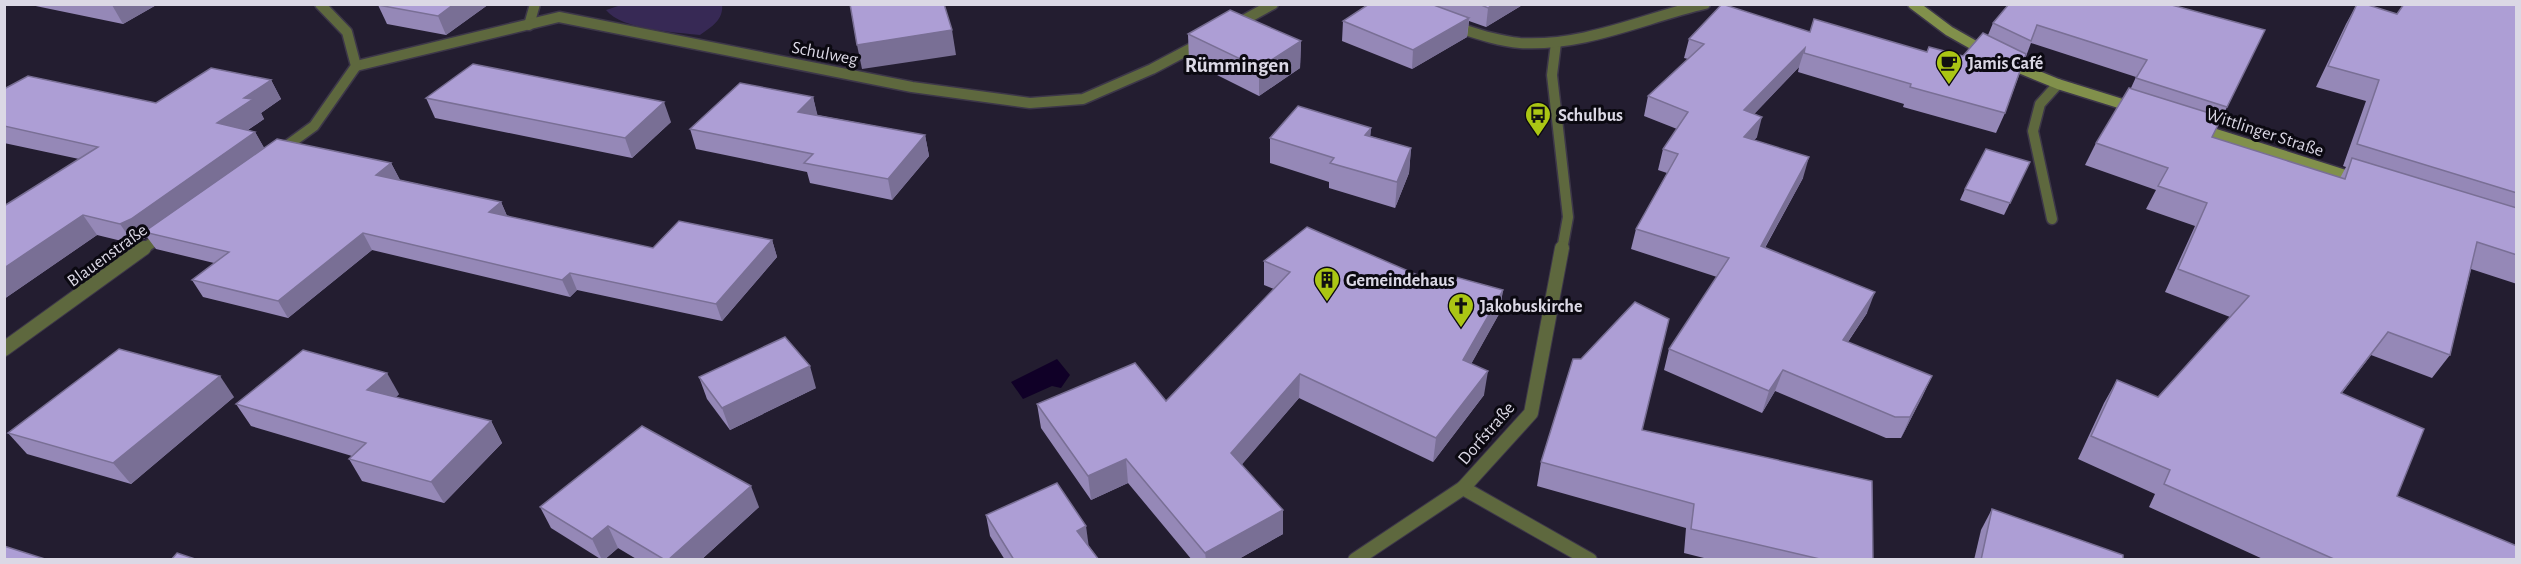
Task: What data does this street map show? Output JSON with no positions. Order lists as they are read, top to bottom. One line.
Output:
{"streets":{"main road":["Wittlinger Straße"],"street":["Schulweg","Blauenstraße","Dorfstraße"]},"districts":["Rümmingen"],"places":{"cafe":["Jamis Café"],"bus stop":["Schulbus"],"building":["Gemeindehaus"],"church":["Jakobuskirche"]}}
